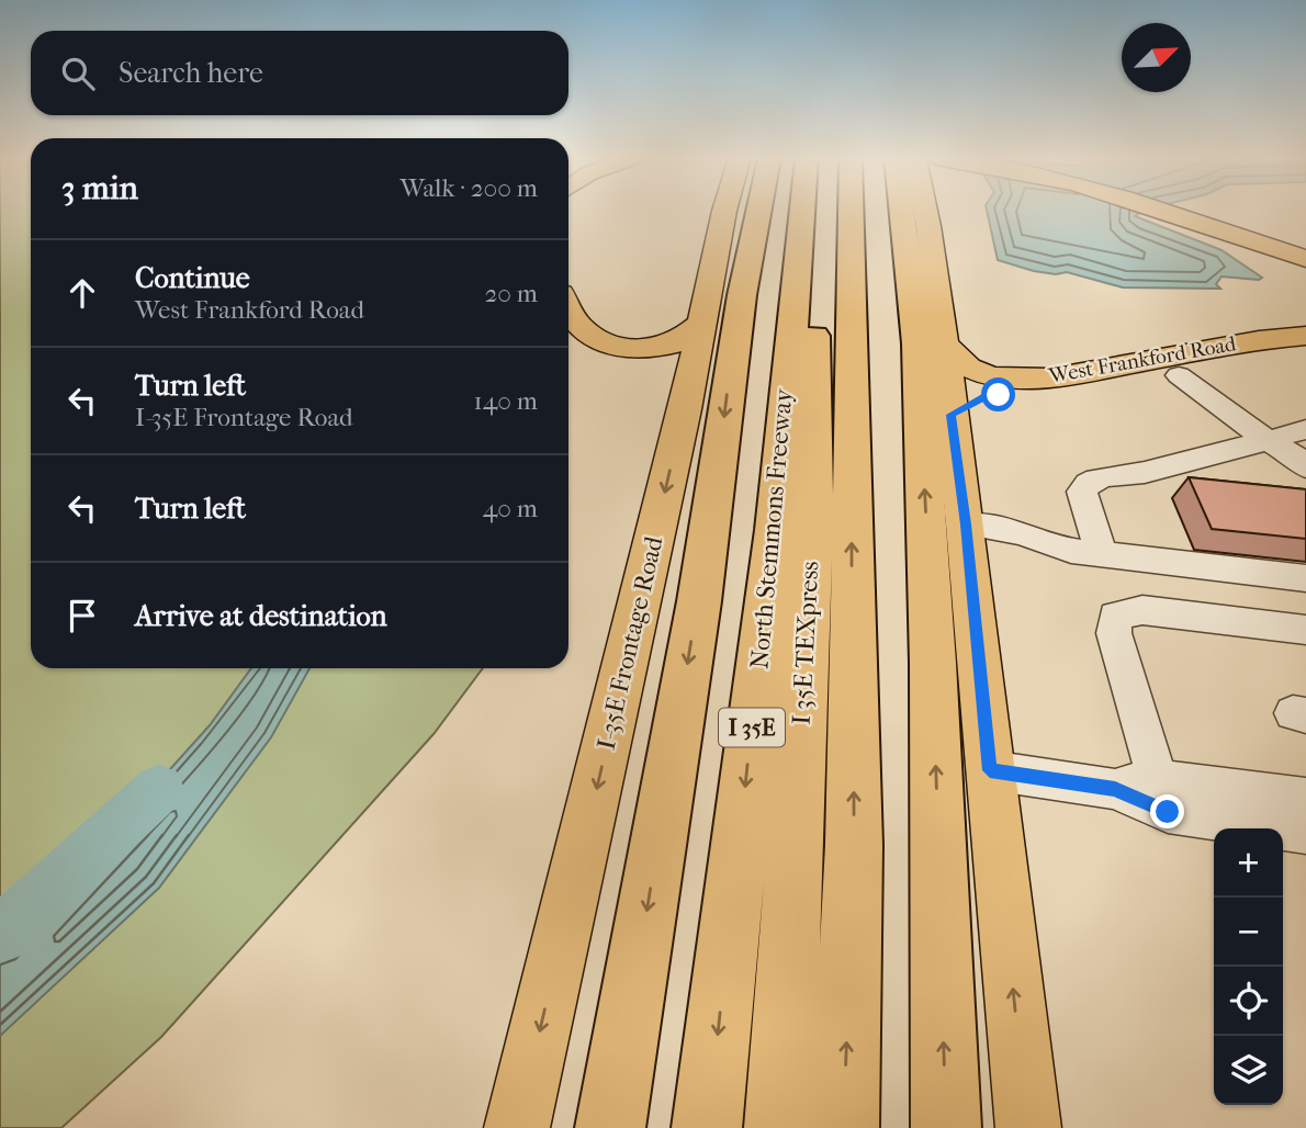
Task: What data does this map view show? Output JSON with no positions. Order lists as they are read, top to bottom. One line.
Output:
{"streets":{"highway":["North Stemmons Freeway","I 35E TEXpress","I 35E"],"main road":["West Frankford Road","I-35E Frontage Road"]},"crossings":[["North Stemmons Freeway","I 35E TEXpress"]],"north":"top right","page":{"search":"Search here","heading":["3 min","Walk · 200 m"],"list":[["Continue","West Frankford Road","20 m"],["Turn left","I-35E Frontage Road","140 m"],["Turn left","40 m"],"Arrive at destination"],"map_buttons":["+","−"]}}
